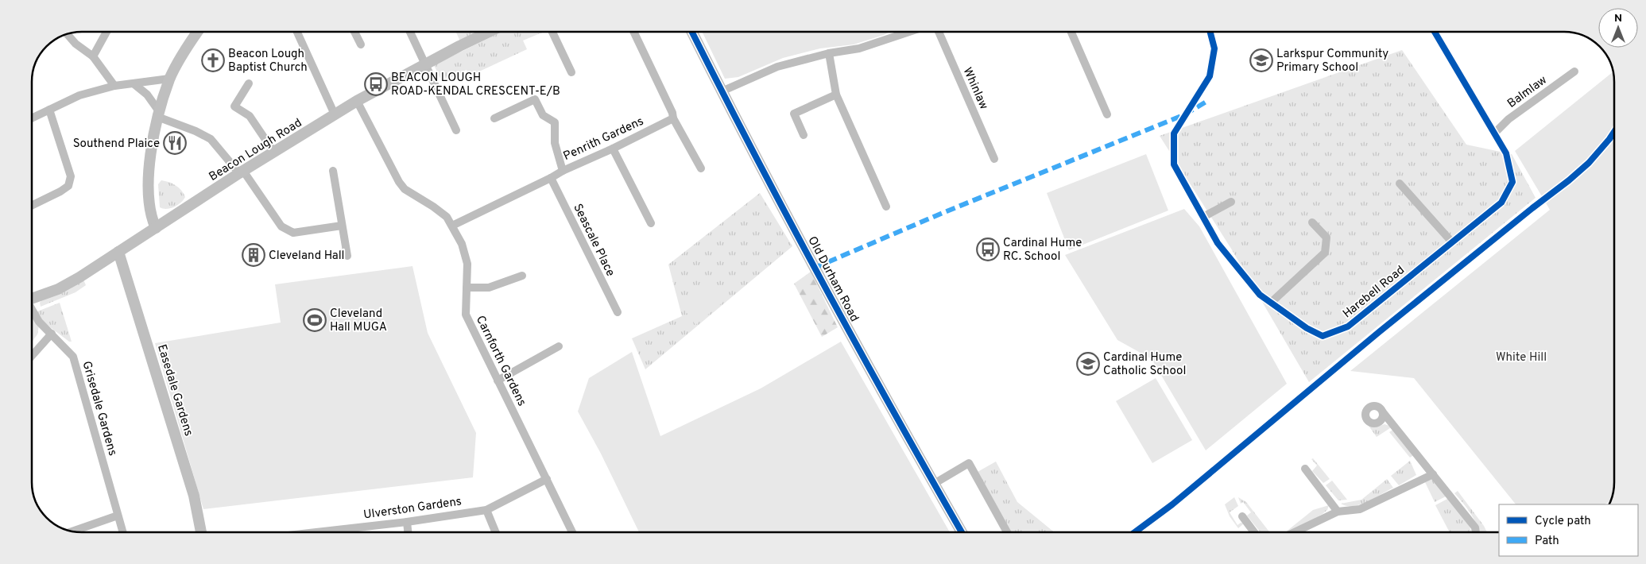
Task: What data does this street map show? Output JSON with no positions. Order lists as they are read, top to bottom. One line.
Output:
{"streets":{"street":["Whinlaw","Balmlaw","Penrith Gardens","Beacon Lough Road","Seascale Place","Old Durham Road","Harebell Road","Carnforth Gardens","Easedale Gardens","Grisedale Gardens","Ulverston Gardens"]},"crossings":[["Balmlaw","Harebell Road"],["Penrith Gardens","Seascale Place"],["Penrith Gardens","Carnforth Gardens"],["Beacon Lough Road","Carnforth Gardens"],["Beacon Lough Road","Easedale Gardens"],["Carnforth Gardens","Ulverston Gardens"]],"parks":["White Hill"],"places":{"church":["Beacon Lough Baptist Church"],"school or university":["Larkspur Community Primary School","Cardinal Hume Catholic School"],"bus stop":["BEACON LOUGH ROAD-KENDAL CRESCENT-E/B","Cardinal Hume RC. School"],"restaurant":["Southend Plaice"],"building":["Cleveland Hall"],"sports":["Cleveland Hall MUGA"]},"legend":["Cycle path","Path"],"north":"top"}
